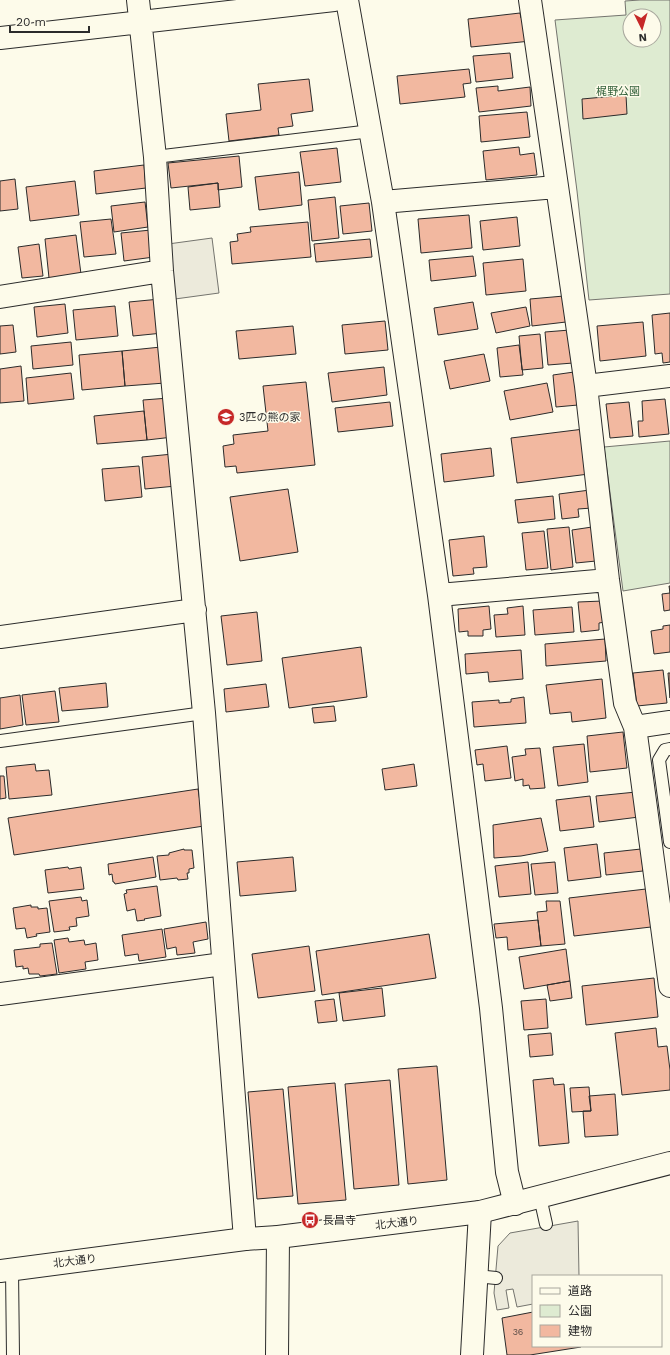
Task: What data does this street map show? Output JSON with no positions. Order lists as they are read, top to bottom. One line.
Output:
{"streets":{"street":["北大通り"]},"parks":["梶野公園"],"places":{"school or university":["3匹の熊の家"],"bus stop":["長昌寺"]},"house_numbers":["36"],"legend":["道路","公園","建物"],"scale_bar":"20 m","north":"bottom"}
